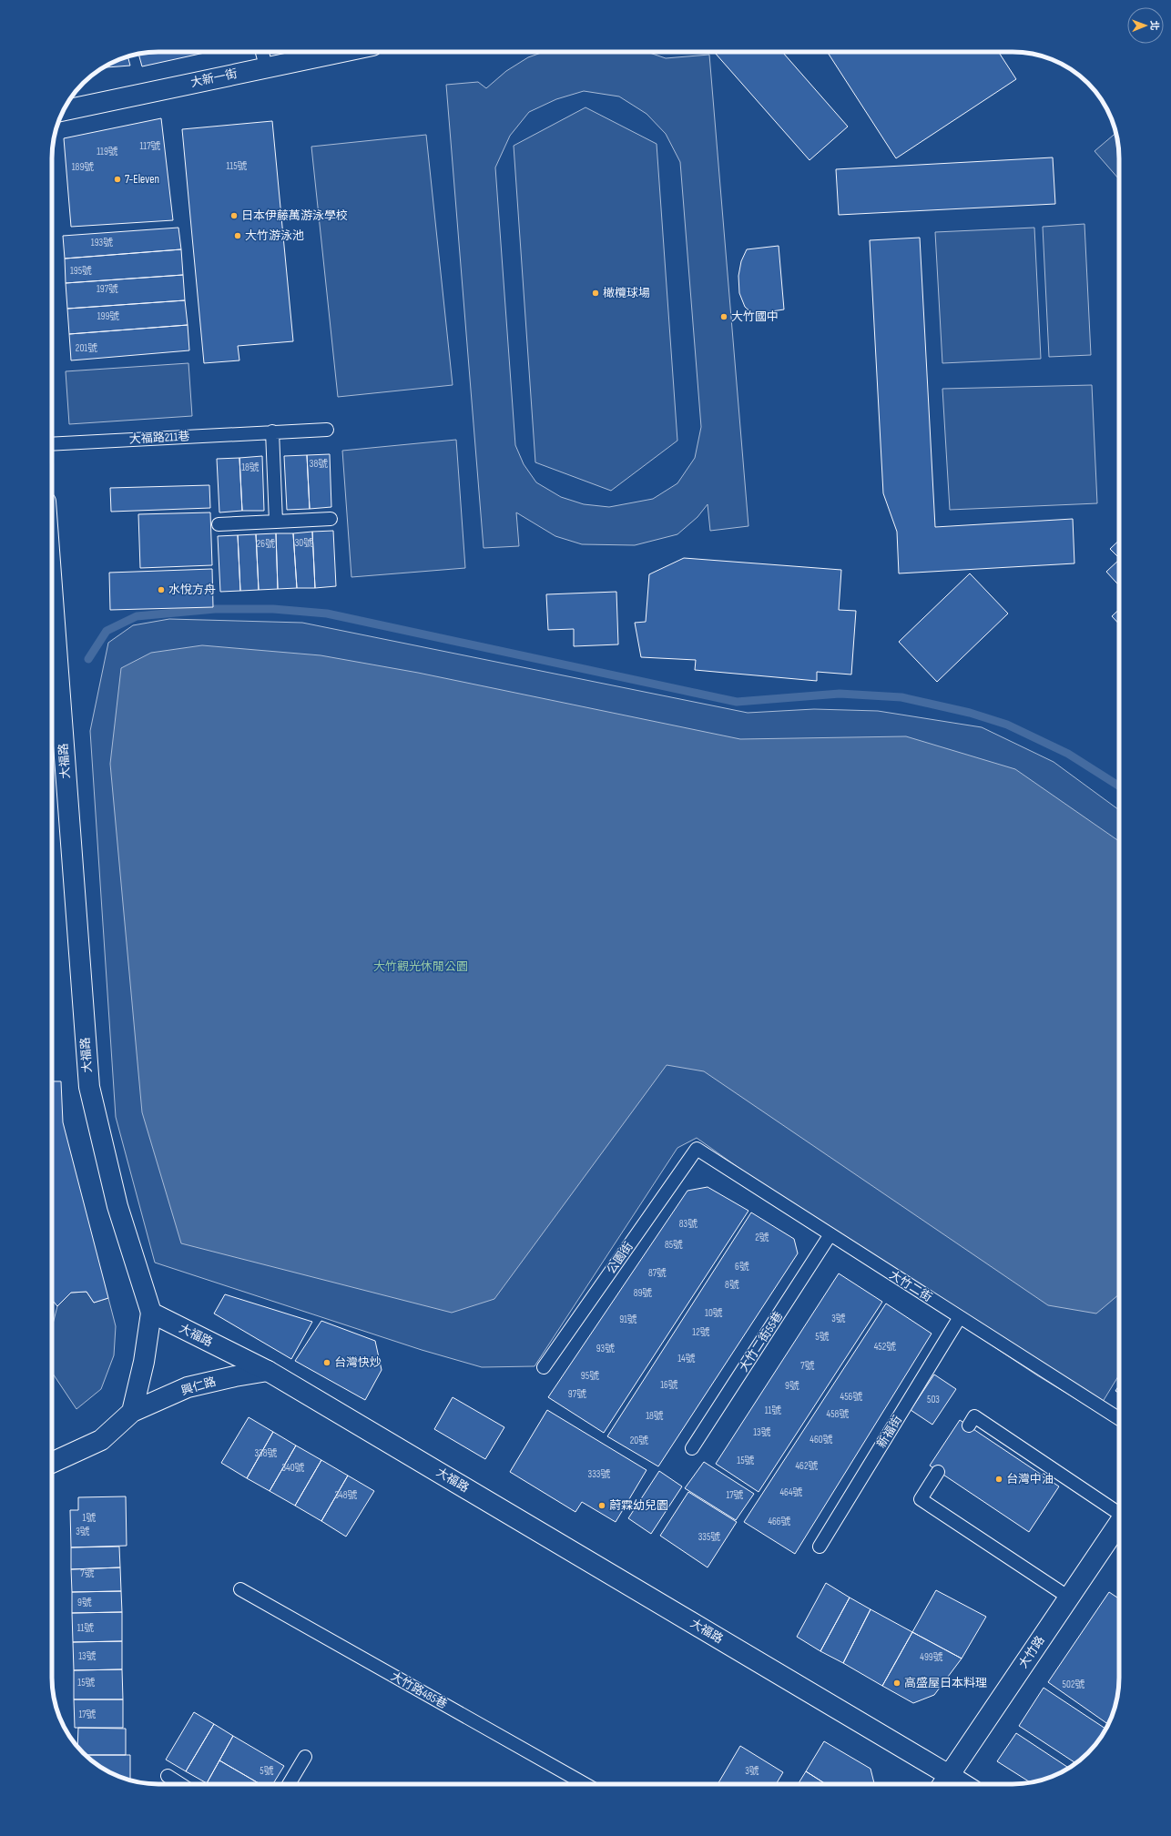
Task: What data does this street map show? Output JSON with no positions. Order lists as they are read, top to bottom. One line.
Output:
{"streets":{"street":["大新一街","大福路","興仁路","大竹路"],"lane":["大福路211巷","公園街","大竹二街","大竹二街55巷","新福街","大竹路485巷"]},"crossings":[["大福路","興仁路"],["大福路","大竹路"],["公園街","大竹二街"],["大竹二街","大竹二街55巷"],["大竹二街","新福街"]],"parks":["大竹觀光休閒公園"],"places":["7-Eleven","日本伊藤萬游泳學校","大竹游泳池","橄欖球場","大竹國中","水悅方舟","台灣快炒","台灣中油","蔚霖幼兒園","高盛屋日本料理"],"house_numbers":["117號","119號","115號","189號","193號","195號","197號","199號","201號","38號","18號","30號","26號","83號","2號","85號","6號","87號","8號","89號","10號","3號","91號","12號","5號","452號","93號","14號","7號","95號","16號","9號","97號","456號","503","11號","458號","18號","13號","460號","20號","338號","15號","462號","340號","333號","464號","348號","17號","1號","466號","3號","335號","7號","9號","11號","13號","499號","15號","502號","17號","5號","3號"],"north":"right"}
